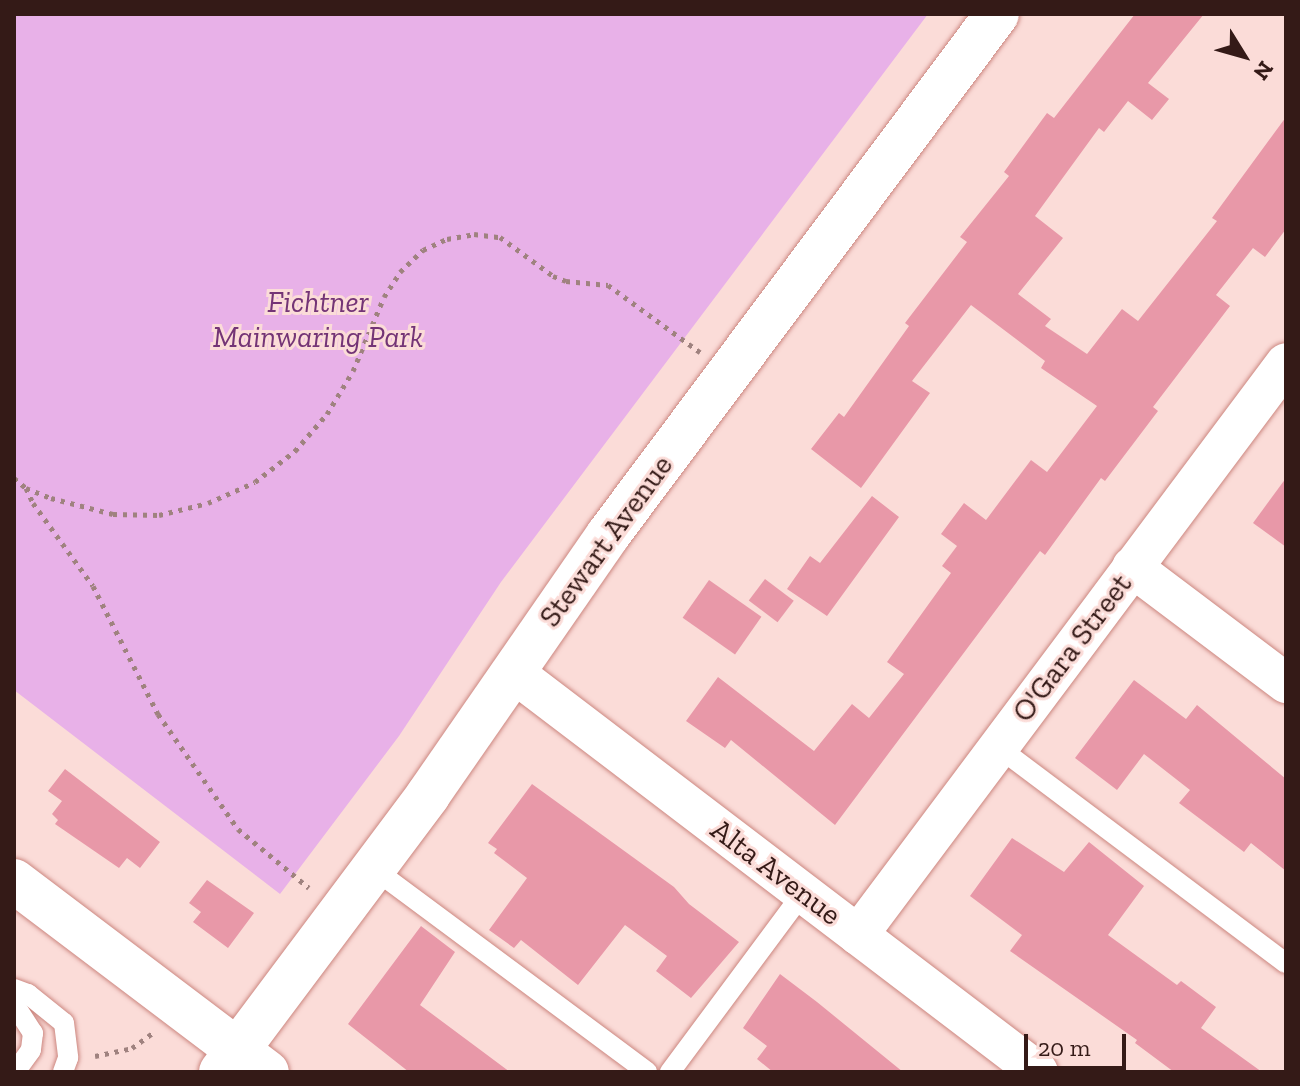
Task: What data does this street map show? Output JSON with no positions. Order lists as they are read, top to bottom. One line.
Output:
{"streets":{"main road":["Stewart Avenue"],"street":["O'Gara Street","Alta Avenue"]},"crossings":[["Stewart Avenue","Alta Avenue"],["O'Gara Street","Alta Avenue"]],"parks":["Fichtner Mainwaring Park"],"scale_bar":"20 m","north":"bottom right"}
